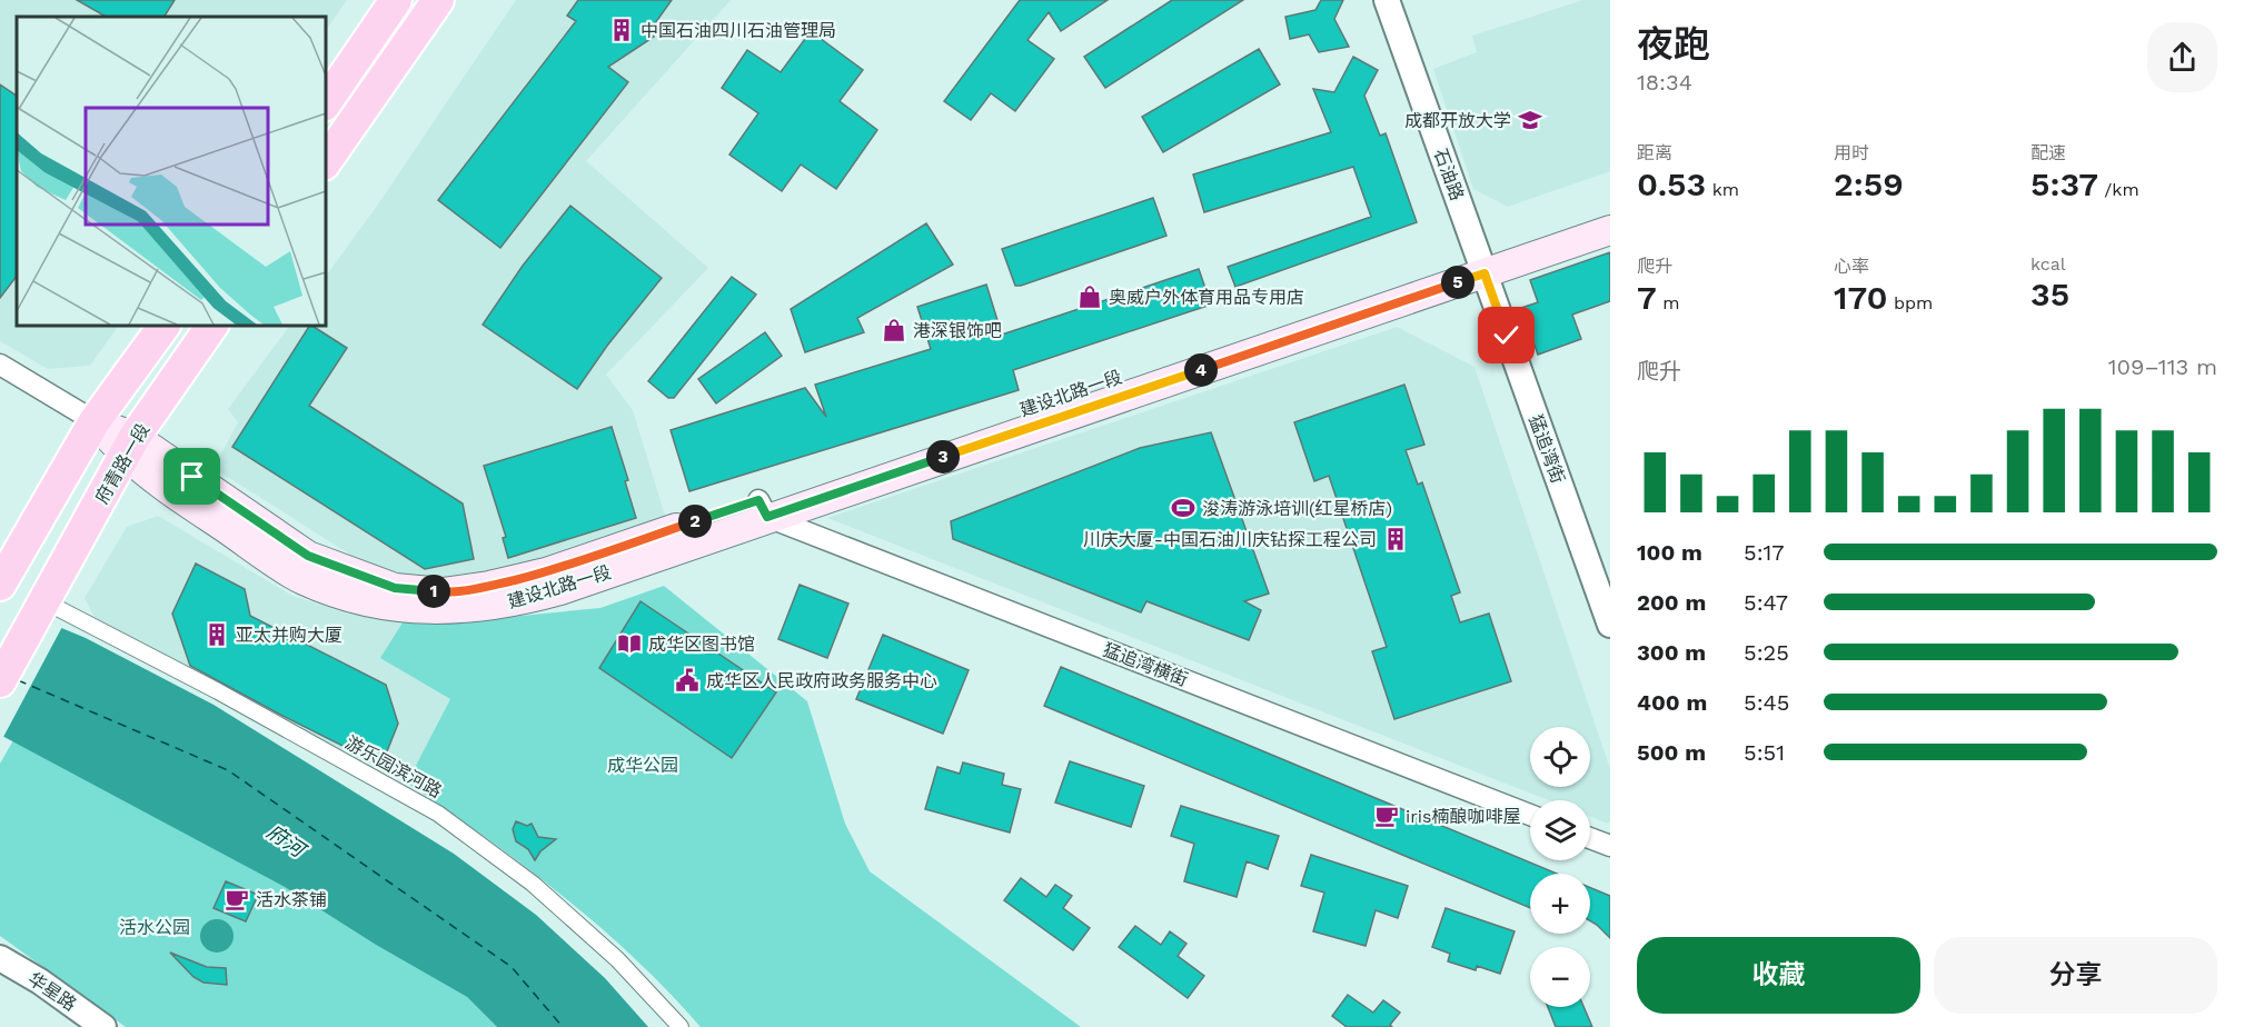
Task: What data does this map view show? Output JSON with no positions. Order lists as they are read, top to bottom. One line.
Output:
{"streets":{"main road":["建设北路一段","府青路一段"],"street":["石油路","猛追湾街","猛追湾横街","游乐园滨河路","华星路"]},"crossings":[["石油路","建设北路一段"],["石油路","猛追湾街"],["建设北路一段","猛追湾街"],["建设北路一段","府青路一段"],["建设北路一段","猛追湾横街"],["府青路一段","游乐园滨河路"]],"water":["府河"],"parks":["成华公园","活水公园"],"places":{"building":["中国石油四川石油管理局","川庆大厦-中国石油川庆钻探工程公司","亚太并购大厦"],"school or university":["成都开放大学"],"shop":["奥威户外体育用品专用店","港深银饰吧"],"sports":["浚涛游泳培训(红星桥店)"],"library":["成华区图书馆"],"public building":["成华区人民政府政务服务中心"],"cafe":["iris楠酿咖啡屋","活水茶铺"]},"page":{"heading":["夜跑","18:34"],"stats":[["距离","0.53 km"],["用时","2:59"],["配速","5:37 /km"],["爬升","7 m"],["心率","170 bpm"],["kcal","35"]],"pins":["5","4","3","2","1"],"chart":["爬升","109–113 m"],"list":[{"name":"100 m","note":"5:17"},{"name":"200 m","note":"5:47"},{"name":"300 m","note":"5:25"},{"name":"400 m","note":"5:45"},{"name":"500 m","note":"5:51"}],"map_buttons":["+","−"],"buttons":["收藏","分享"]}}
